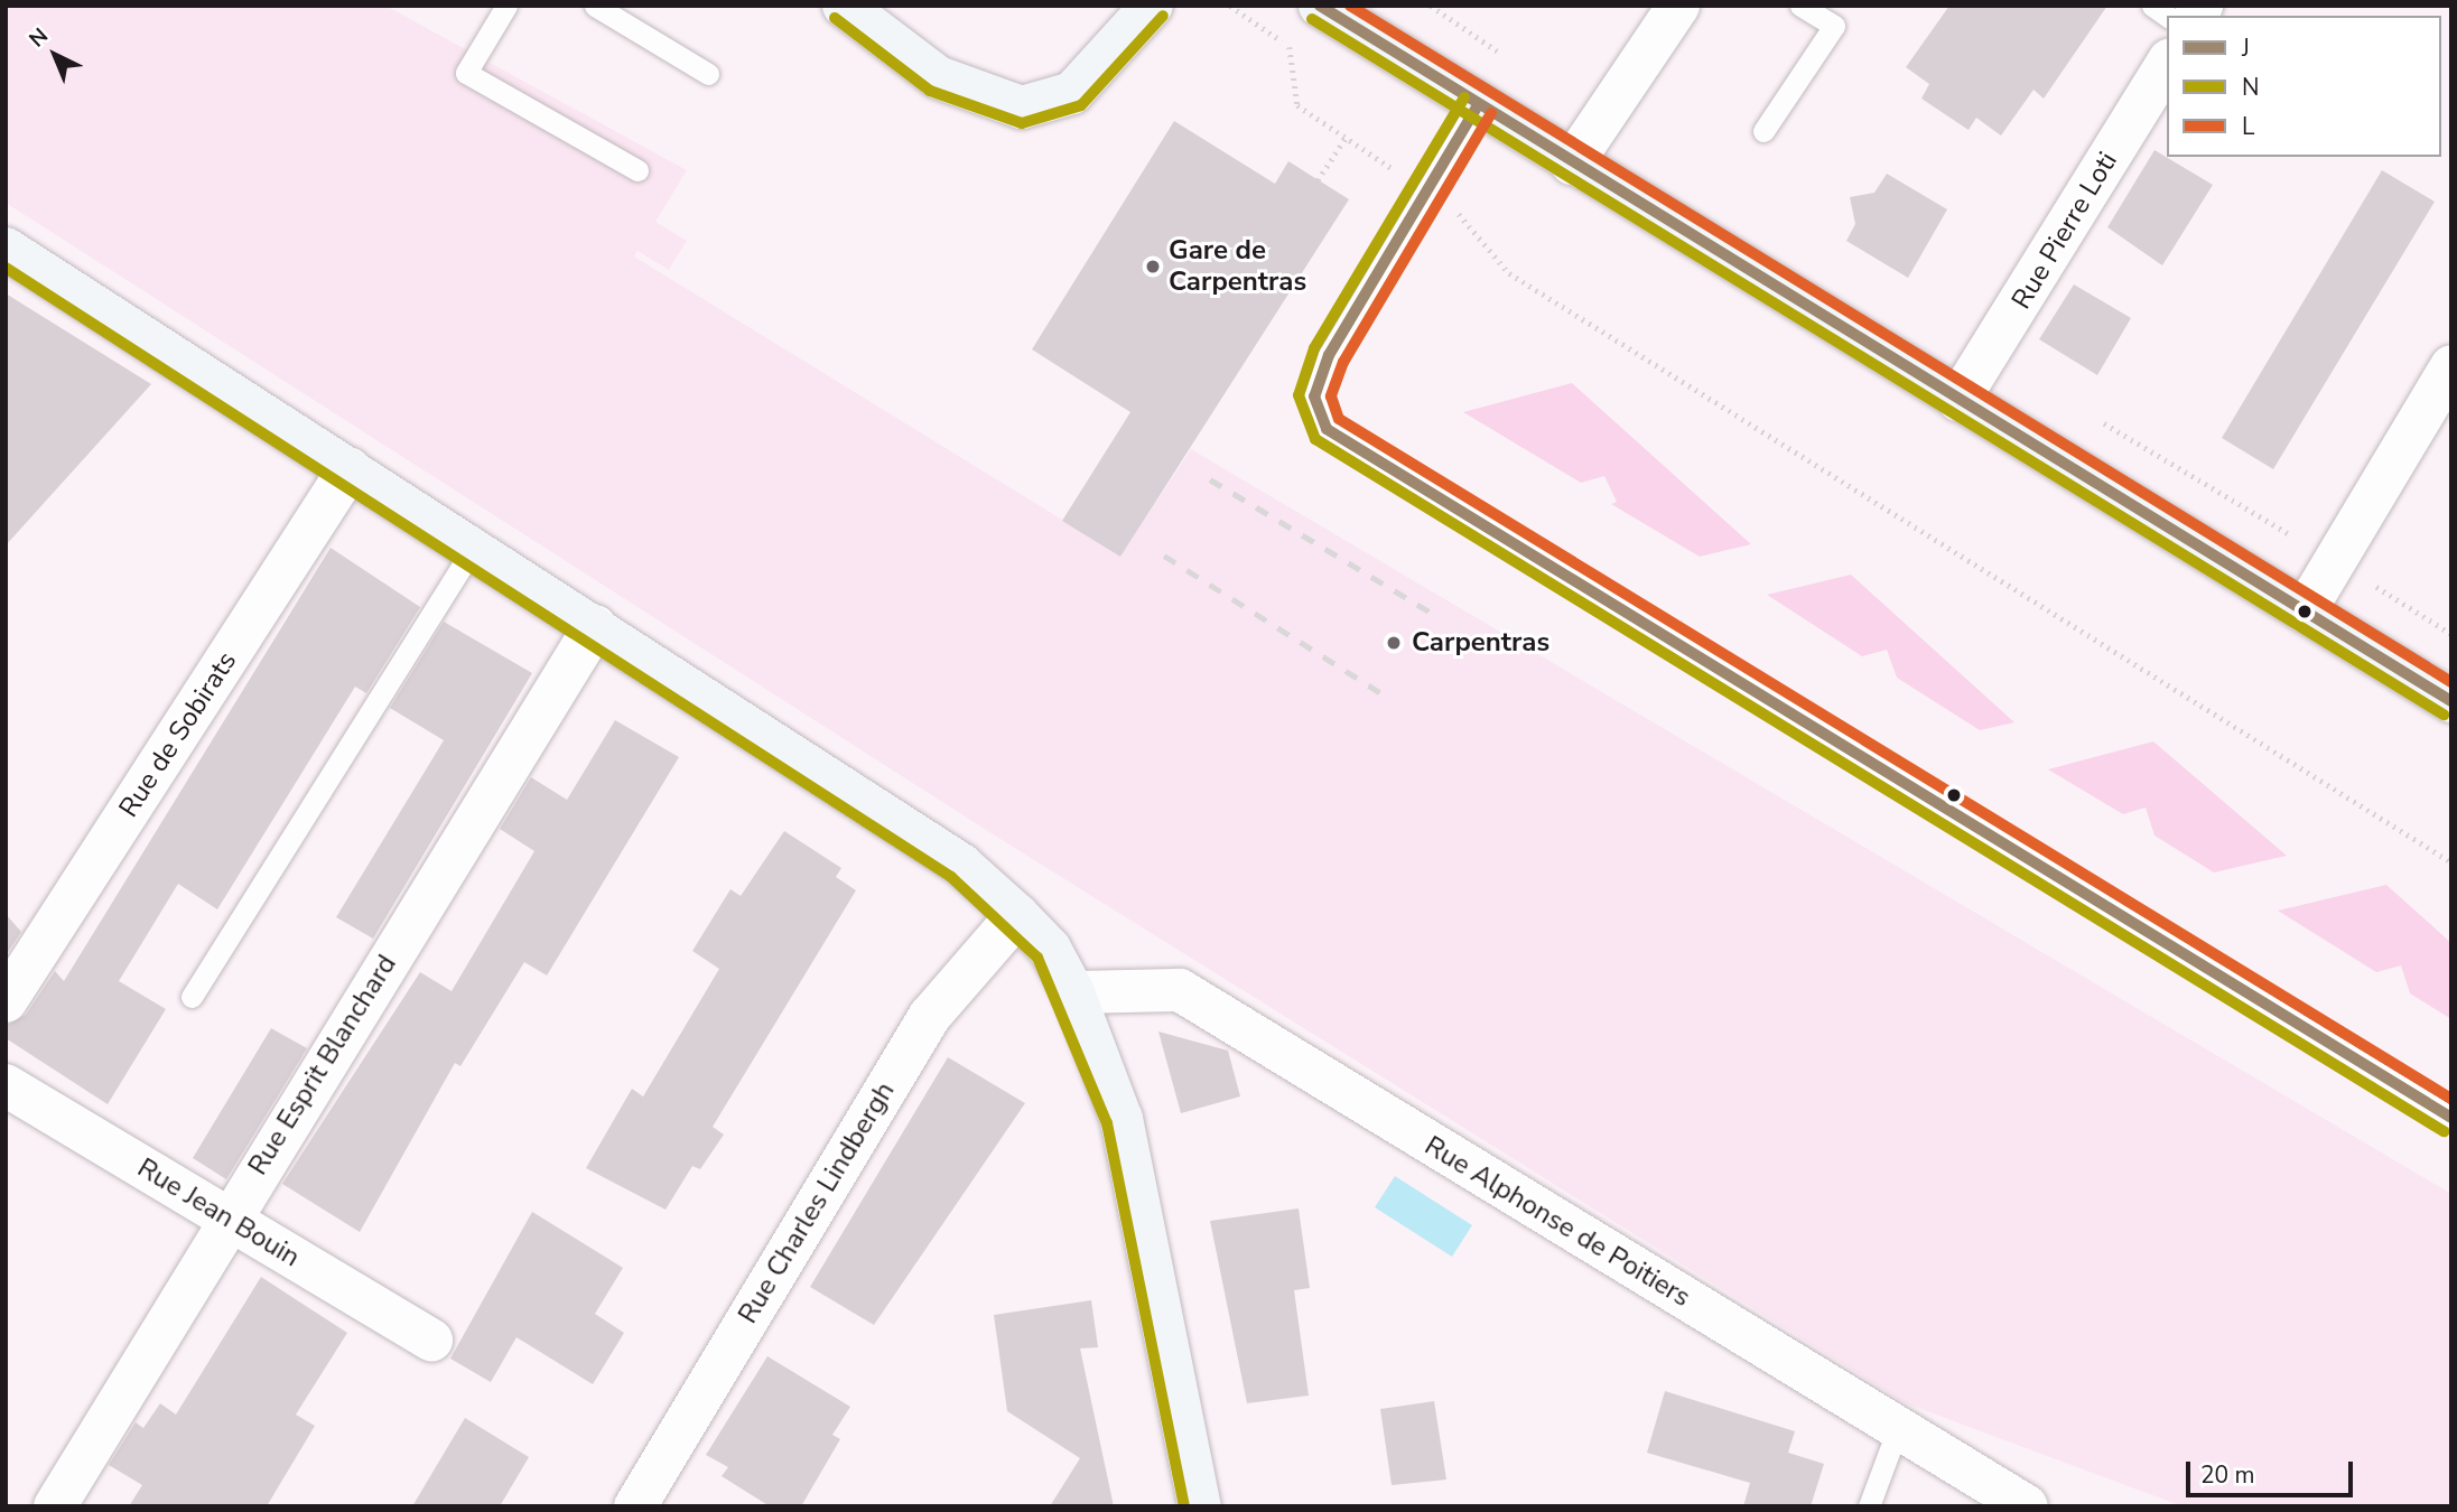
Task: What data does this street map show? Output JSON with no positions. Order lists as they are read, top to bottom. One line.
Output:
{"streets":{"street":["Rue Pierre Loti","Rue de Sobirats","Rue Esprit Blanchard","Rue Charles Lindbergh","Rue Jean Bouin","Rue Alphonse de Poitiers"]},"crossings":[["Rue Esprit Blanchard","Rue Jean Bouin"]],"places":["Gare de Carpentras","Carpentras"],"lines":["transit line J","transit line L","transit line N"],"legend":["J","N","L"],"scale_bar":"20 m","north":"top left"}
